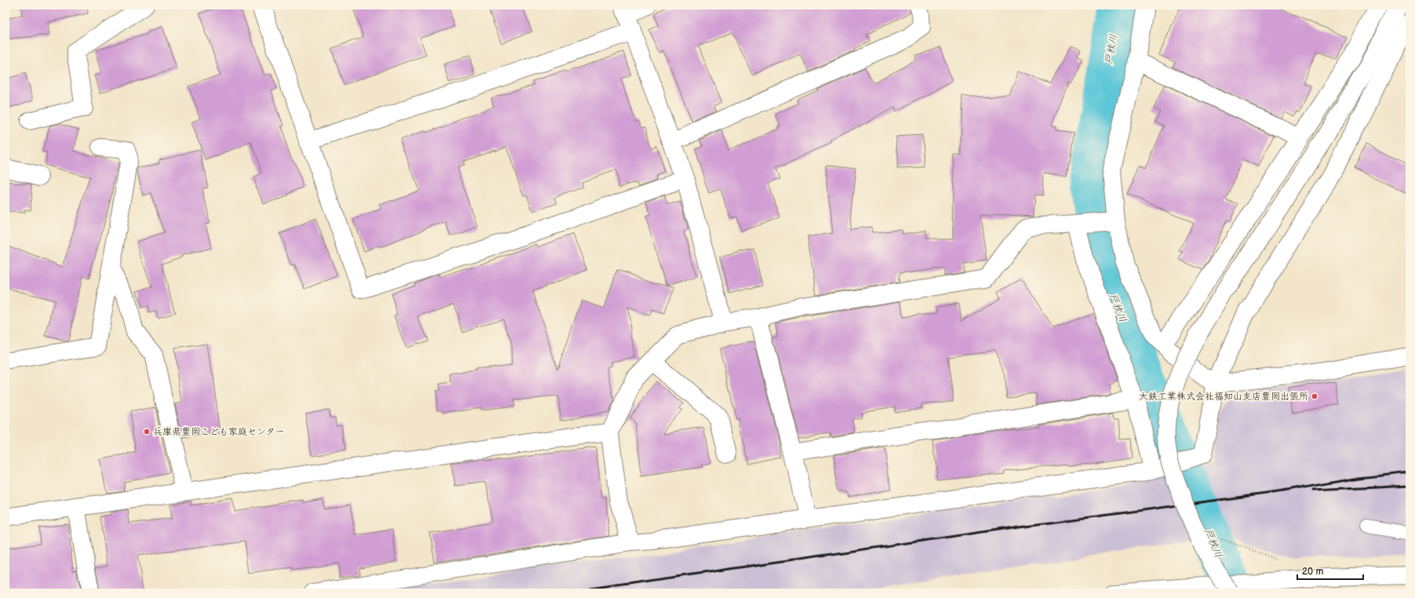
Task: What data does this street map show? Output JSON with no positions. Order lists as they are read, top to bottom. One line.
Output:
{"water":["戸枚川"],"places":["大鉄工業株式会社福知山支店豊岡出張所","兵庫県豊岡こども家庭センター"],"scale_bar":"20 m"}
